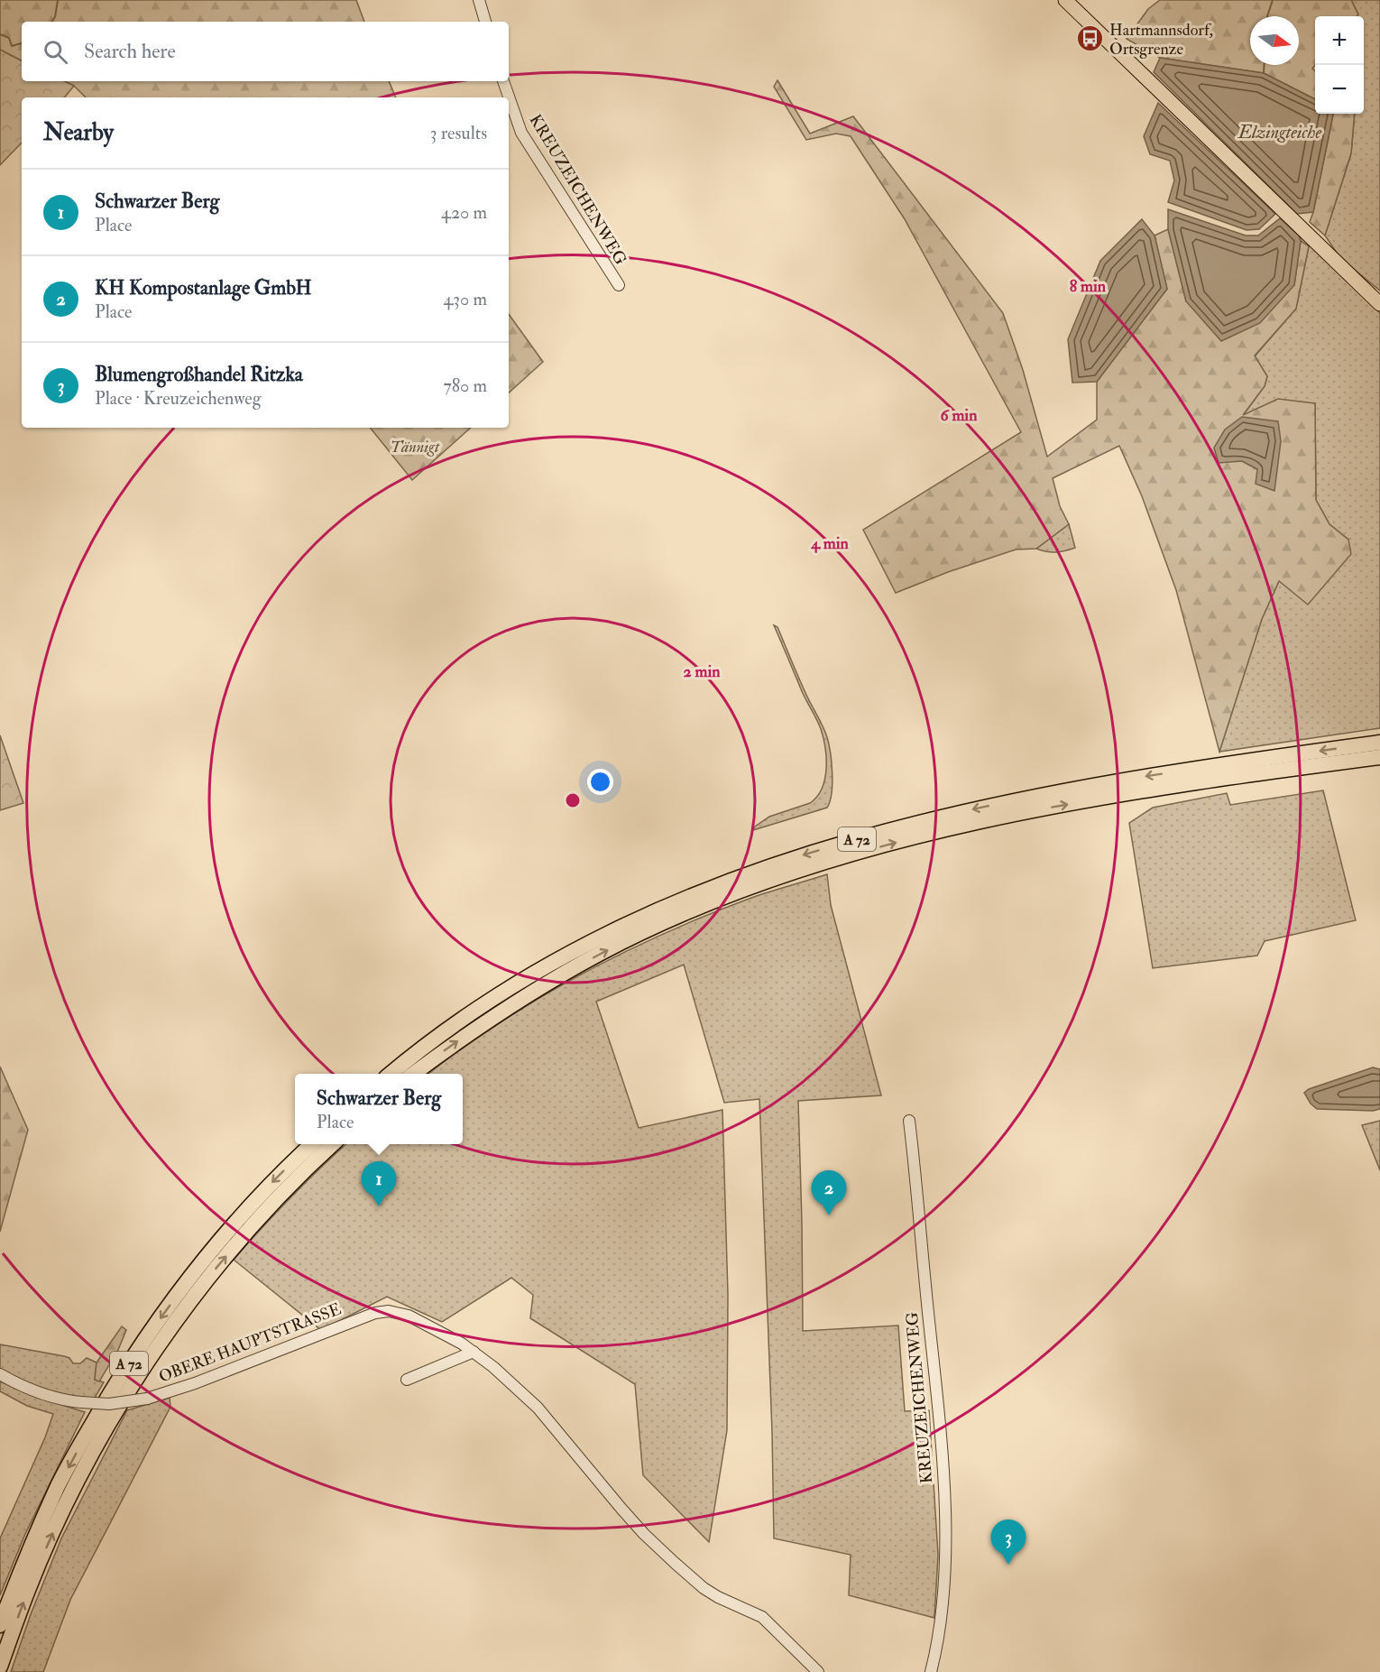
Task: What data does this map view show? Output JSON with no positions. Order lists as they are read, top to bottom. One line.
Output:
{"streets":{"highway":["A 72"],"street":["KREUZEICHENWEG","OBERE HAUPTSTRASSE"]},"water":["Elzingteiche"],"parks":["Tännigt"],"places":{"bus stop":["Hartmannsdorf, Ortsgrenze"]},"north":"right","page":{"map_buttons":["+","−"],"search":"Search here","heading":["Nearby","3 results"],"list":[{"mark":"1","name":"Schwarzer Berg","note":"Place","value":"420 m"},{"mark":"2","name":"KH Kompostanlage GmbH","note":"Place","value":"430 m"},{"mark":"3","name":"Blumengroßhandel Ritzka","note":"Place · Kreuzeichenweg","value":"780 m"}],"popup":["Schwarzer Berg","Place"],"pins":["1","2","3"]},"rings":["8 min","6 min","4 min","2 min"]}
